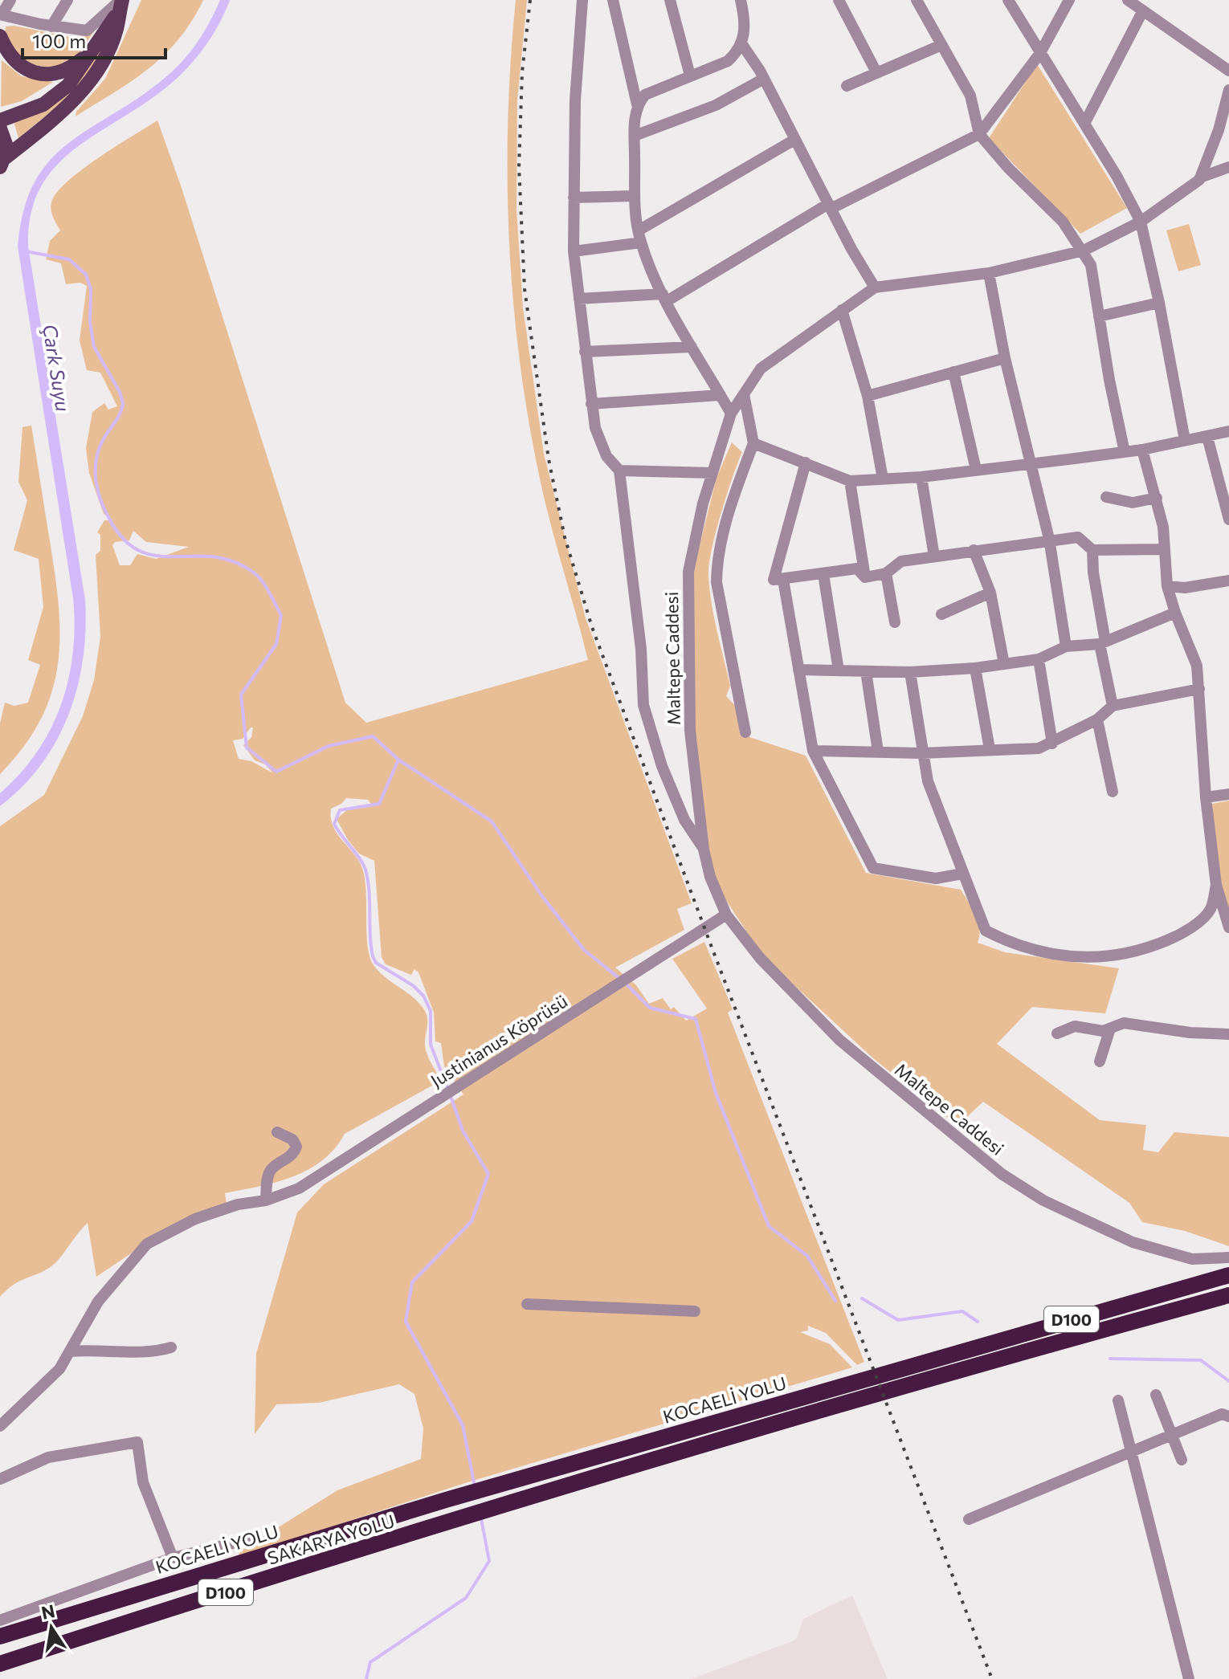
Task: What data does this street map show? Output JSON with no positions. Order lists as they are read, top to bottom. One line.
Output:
{"streets":{"highway":["D100","KOCAELİ YOLU","SAKARYA YOLU"],"street":["Maltepe Caddesi","Justinianus Köprüsü"]},"crossings":[["Maltepe Caddesi","Justinianus Köprüsü"],["D100","KOCAELİ YOLU"],["D100","SAKARYA YOLU"],["KOCAELİ YOLU","SAKARYA YOLU"]],"water":["Çark Suyu"],"scale_bar":"100 m","north":"top"}
